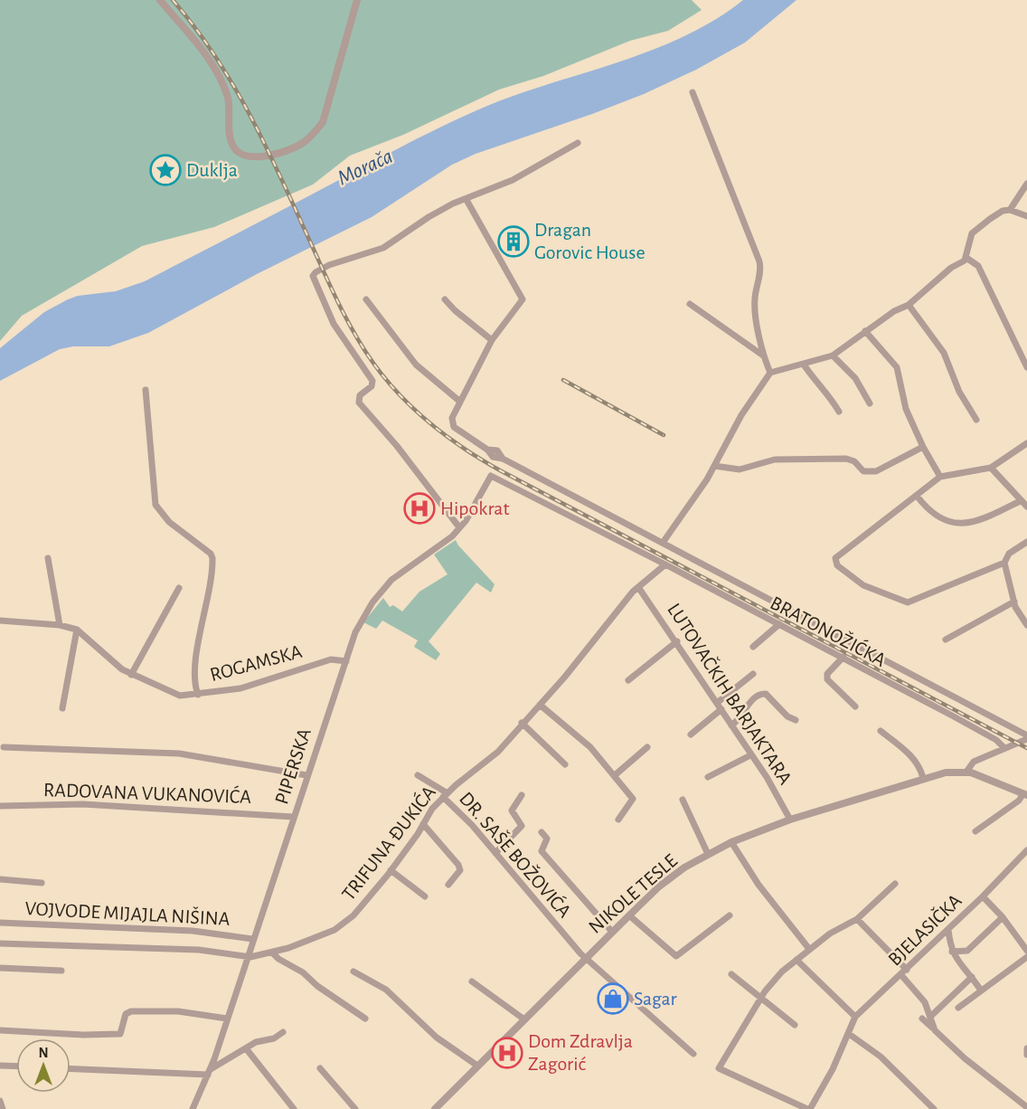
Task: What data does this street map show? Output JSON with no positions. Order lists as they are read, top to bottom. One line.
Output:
{"streets":{"street":["BRATONOŽIĆKA","ROGAMSKA","LUTOVAČKIH BARJAKTARA","PIPERSKA","RADOVANA VUKANOVIĆA","TRIFUNA ĐUKIĆA","DR. SAŠE BOŽOVIĆA","NIKOLE TESLE","VOJVODE MIJAJLA NIŠINA","BJELASIČKA"]},"crossings":[["BRATONOŽIĆKA","PIPERSKA"],["ROGAMSKA","PIPERSKA"],["LUTOVAČKIH BARJAKTARA","TRIFUNA ĐUKIĆA"],["LUTOVAČKIH BARJAKTARA","NIKOLE TESLE"],["PIPERSKA","RADOVANA VUKANOVIĆA"],["PIPERSKA","TRIFUNA ĐUKIĆA"],["PIPERSKA","VOJVODE MIJAJLA NIŠINA"],["TRIFUNA ĐUKIĆA","DR. SAŠE BOŽOVIĆA"],["DR. SAŠE BOŽOVIĆA","NIKOLE TESLE"]],"water":["Morača"],"places":{"place":["Duklja"],"building":["Dragan Gorovic House"],"hospital":["Hipokrat","Dom Zdravlja Zagorić"],"shop":["Sagar"]},"north":"top"}
